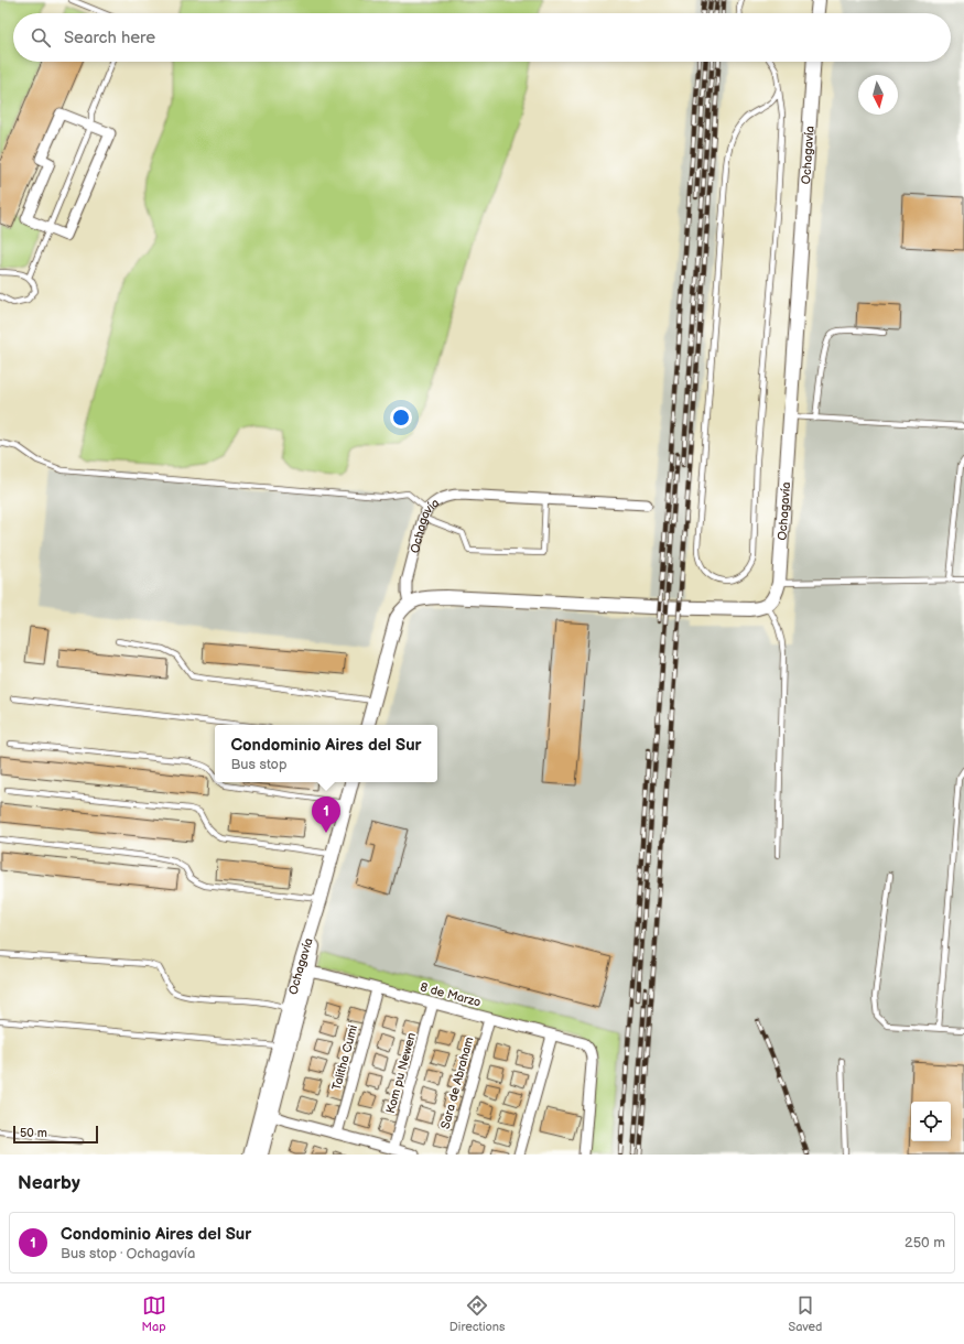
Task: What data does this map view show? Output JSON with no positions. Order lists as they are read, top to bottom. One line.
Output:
{"streets":{"main road":["Ochagavía"],"street":["8 de Marzo","Talitha Cumi","Kom pu Newen","Sara de Abraham"]},"crossings":[["Ochagavía","8 de Marzo"],["8 de Marzo","Talitha Cumi"],["8 de Marzo","Kom pu Newen"],["8 de Marzo","Sara de Abraham"]],"scale_bar":"50 m","north":"bottom","page":{"search":"Search here","popup":["Condominio Aires del Sur","Bus stop"],"pins":"1","scale":"50 m","heading":"Nearby","list":[{"mark":"1","name":"Condominio Aires del Sur","note":"Bus stop · Ochagavía","value":"250 m"}],"nav":["Map","Directions","Saved"]}}
